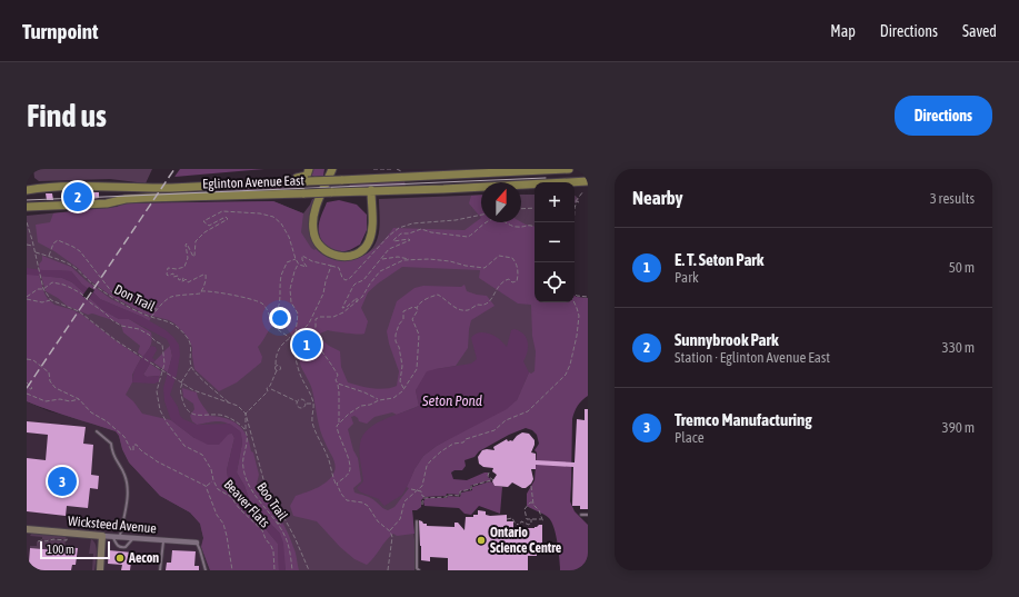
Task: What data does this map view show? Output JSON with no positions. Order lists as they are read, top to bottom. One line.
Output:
{"streets":{"main road":["Eglinton Avenue East"],"street":["Wicksteed Avenue"],"path":["Don Trail","Boo Trail","Beaver Flats"]},"water":["Seton Pond"],"places":["Ontario Science Centre","Aecon"],"scale_bar":"100 m","north":"top","page":{"header":"Turnpoint","nav":["Map","Directions","Saved"],"buttons":"Directions","title":"Find us","heading":["Nearby","3 results"],"pins":["2","1","3"],"map_buttons":["+","−"],"list":[{"mark":"1","name":"E. T. Seton Park","note":"Park","value":"50 m"},{"mark":"2","name":"Sunnybrook Park","note":"Station · Eglinton Avenue East","value":"330 m"},{"mark":"3","name":"Tremco Manufacturing","note":"Place","value":"390 m"}],"scale":"100 m"}}
